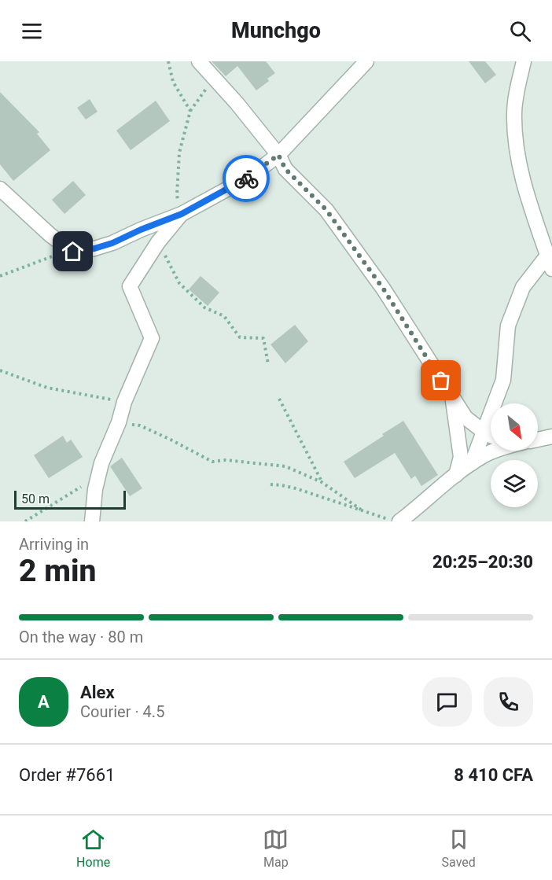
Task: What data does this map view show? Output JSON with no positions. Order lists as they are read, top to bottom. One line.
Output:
{"scale_bar":"50 m","north":"bottom right","page":{"header":"Munchgo","scale":"50 m","heading":["2 min","Arriving in","20:25–20:30"],"panel":["Alex","Courier · 4.5","Order #7661","8 410 CFA"],"bar":"On the way · 80 m","round":"A","tabs":["Home","Map","Saved"]}}
